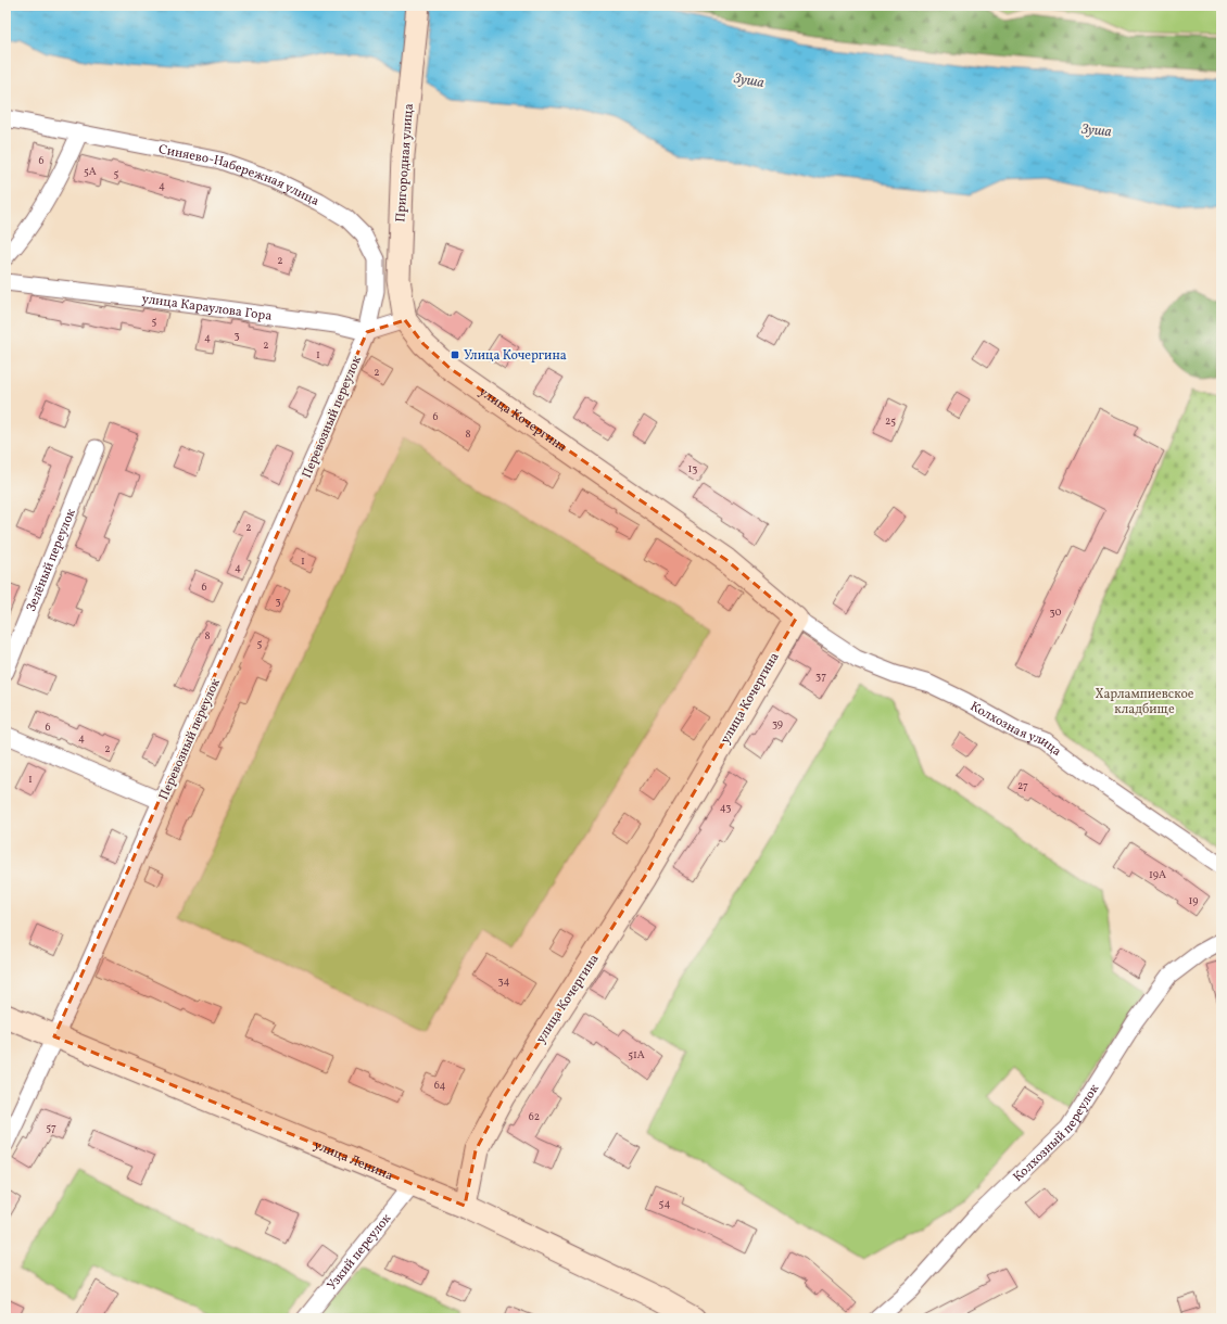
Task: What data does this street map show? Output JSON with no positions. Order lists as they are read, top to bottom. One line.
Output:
{"streets":{"main road":["Пригородная улица","улица Кочергина","улица Ленина"],"street":["Синяево-Набережная улица","улица Караулова Гора","Перевозный переулок","Зелёный переулок","Колхозная улица","Колхозный переулок","Узкий переулок"]},"crossings":[["Пригородная улица","улица Кочергина"],["Синяево-Набережная улица","улица Караулова Гора"],["Синяево-Набережная улица","Перевозный переулок"],["улица Караулова Гора","Перевозный переулок"],["Перевозный переулок","улица Ленина"],["улица Кочергина","Колхозная улица"],["улица Кочергина","улица Ленина"],["улица Ленина","Узкий переулок"]],"water":["Зуша"],"parks":["Харлампиевское кладбище"],"places":{"transit":["Улица Кочергина"]},"house_numbers":["6","5А","5","4","2","5","3","4","2","1","2","6","25","8","13","2","1","4","6","3","30","8","5","37","39","6","4","2","1","27","43","19А","19","34","51А","64","62","57","54"]}
